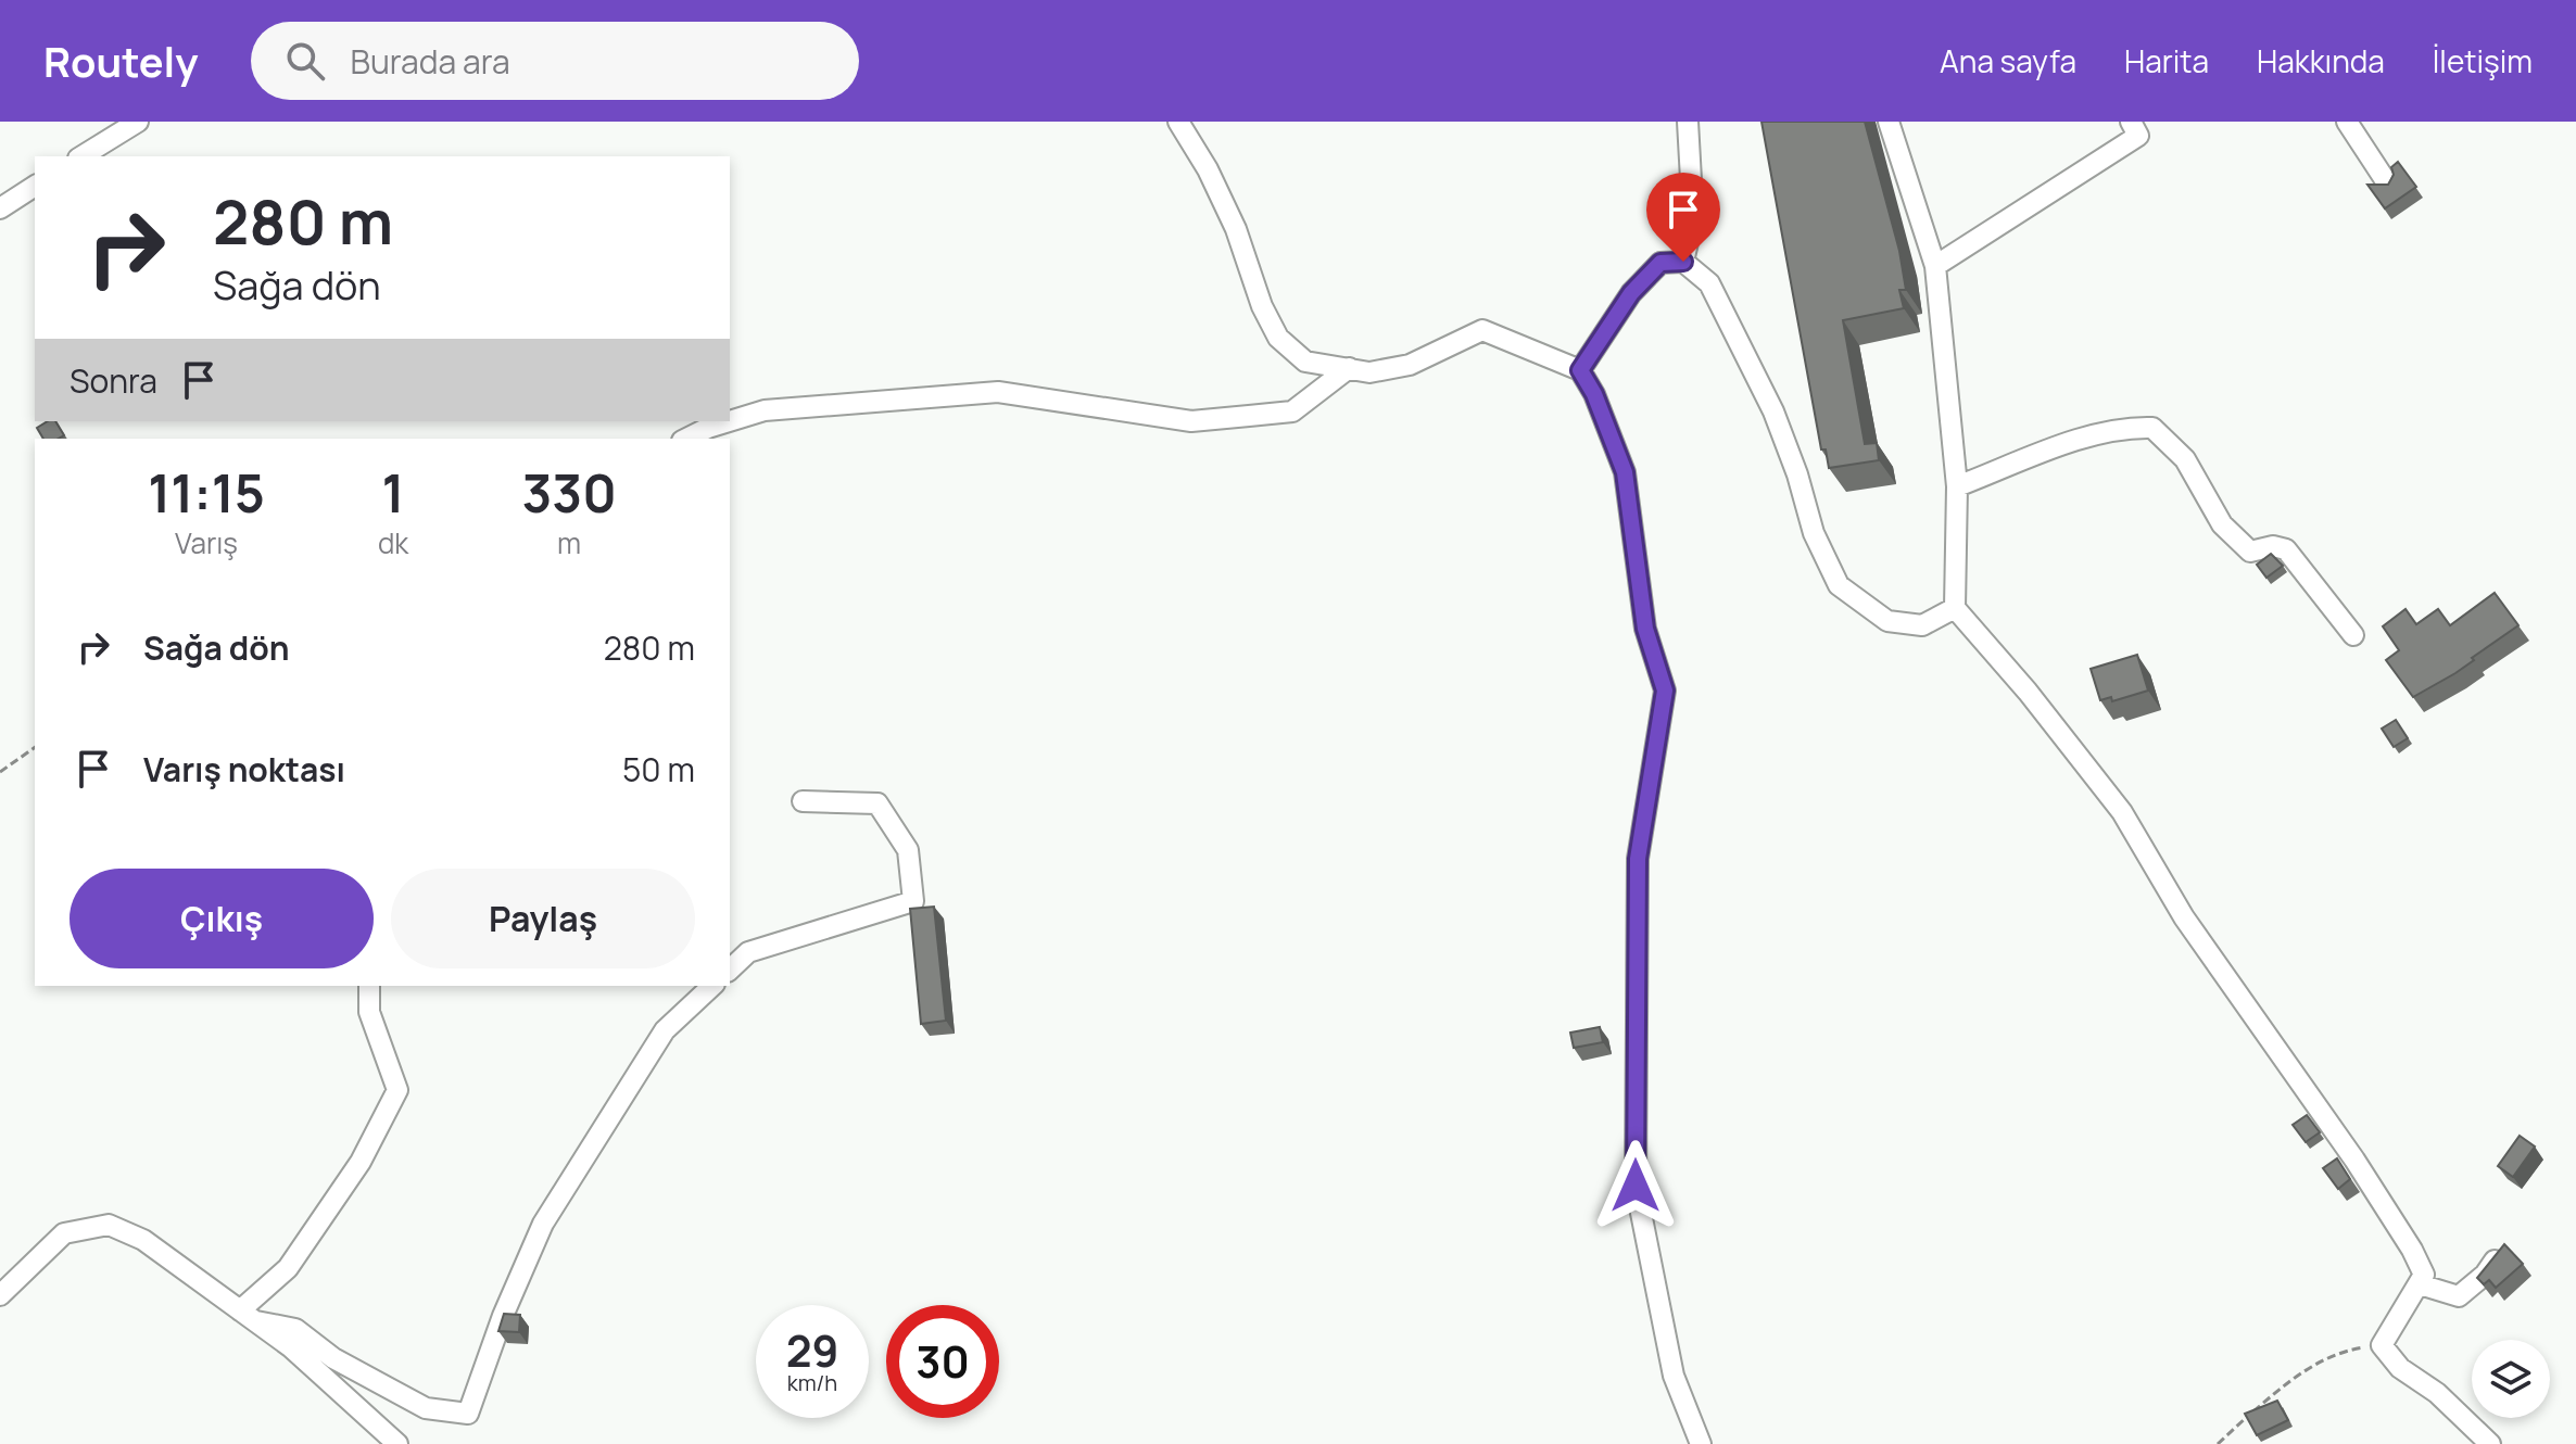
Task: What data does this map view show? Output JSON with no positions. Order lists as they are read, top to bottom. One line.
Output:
{"page":{"header":"Routely","search":"Burada ara","nav":["Ana sayfa","Harita","Hakkında","İletişim"],"turn":["280 m","Sağa dön"],"then":"Sonra","eta":["11:15","Varış","1","dk","330","m"],"list":[{"name":"Sağa dön","value":"280 m"},{"name":"Varış noktası","value":"50 m"}],"buttons":["Çıkış","Paylaş"],"speed":"29 km/h","limit":"30"}}
